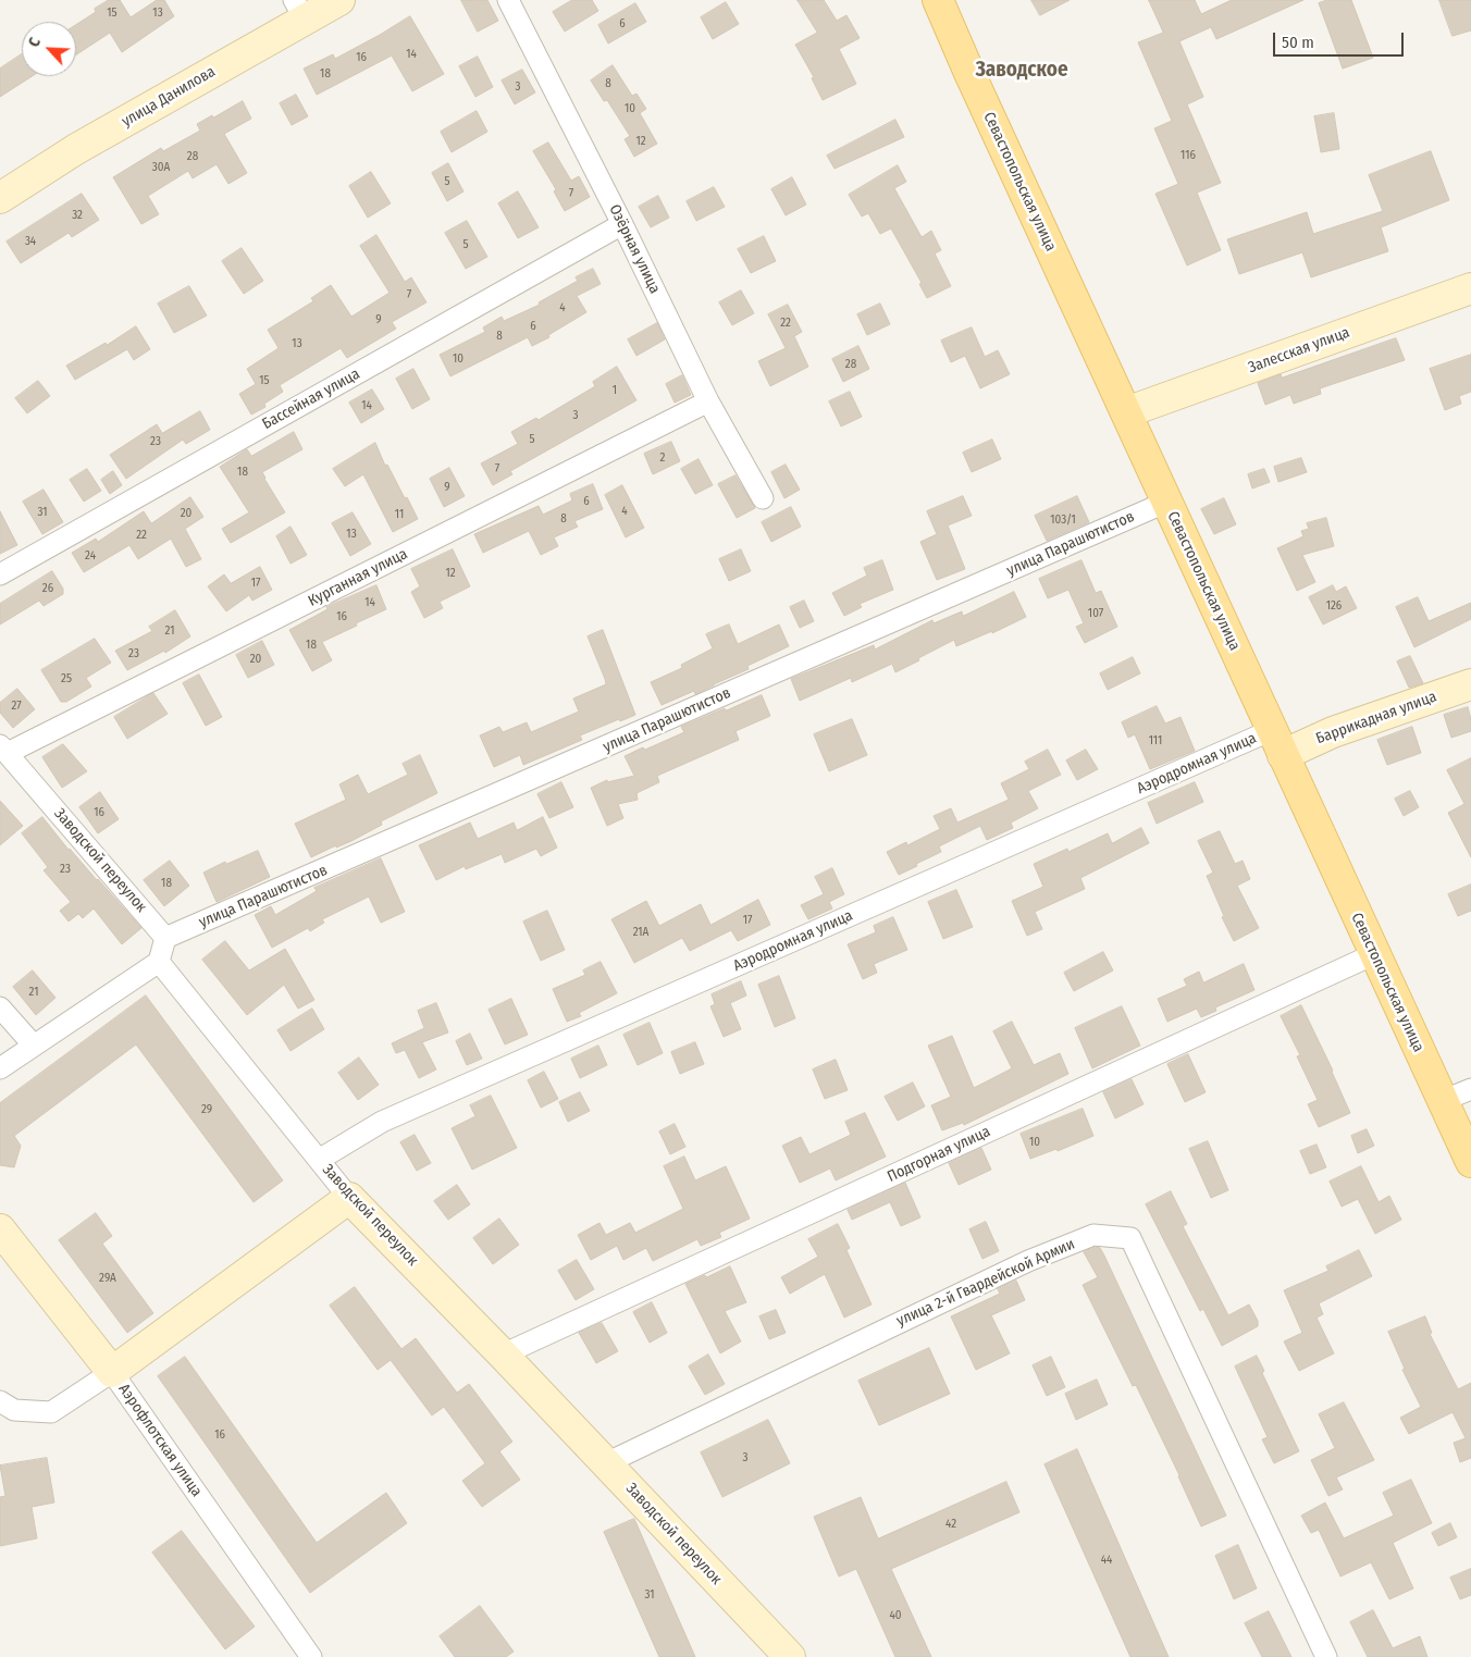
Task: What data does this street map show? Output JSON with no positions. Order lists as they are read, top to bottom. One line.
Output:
{"streets":{"main road":["Севастопольская улица"],"street":["улица Данилова","Озёрная улица","Залесская улица","Бассейная улица","улица Парашютистов","Курганная улица","Баррикадная улица","Аэродромная улица","Заводской переулок","Подгорная улица","улица 2-й Гвардейской Армии","Аэрофлотская улица"]},"crossings":[["Севастопольская улица","Залесская улица"],["Севастопольская улица","улица Парашютистов"],["Севастопольская улица","Баррикадная улица"],["Севастопольская улица","Аэродромная улица"],["Севастопольская улица","Подгорная улица"],["Озёрная улица","Бассейная улица"],["Озёрная улица","Курганная улица"],["улица Парашютистов","Заводской переулок"],["Курганная улица","Заводской переулок"],["Баррикадная улица","Аэродромная улица"],["Аэродромная улица","Заводской переулок"],["Заводской переулок","Подгорная улица"],["Заводской переулок","улица 2-й Гвардейской Армии"]],"districts":["Заводское"],"house_numbers":["15","13","6","14","16","18","8","3","10","12","116","28","30А","5","7","32","34","5","7","4","9","22","6","8","13","10","28","15","1","14","3","5","23","2","7","18","9","6","4","31","20","11","8","103/1","13","22","24","12","17","26","14","126","107","16","21","18","23","20","25","27","111","16","23","18","17","21А","21","29","10","29А","16","3","42","44","31","40"],"scale_bar":"50 m","north":"top left"}
